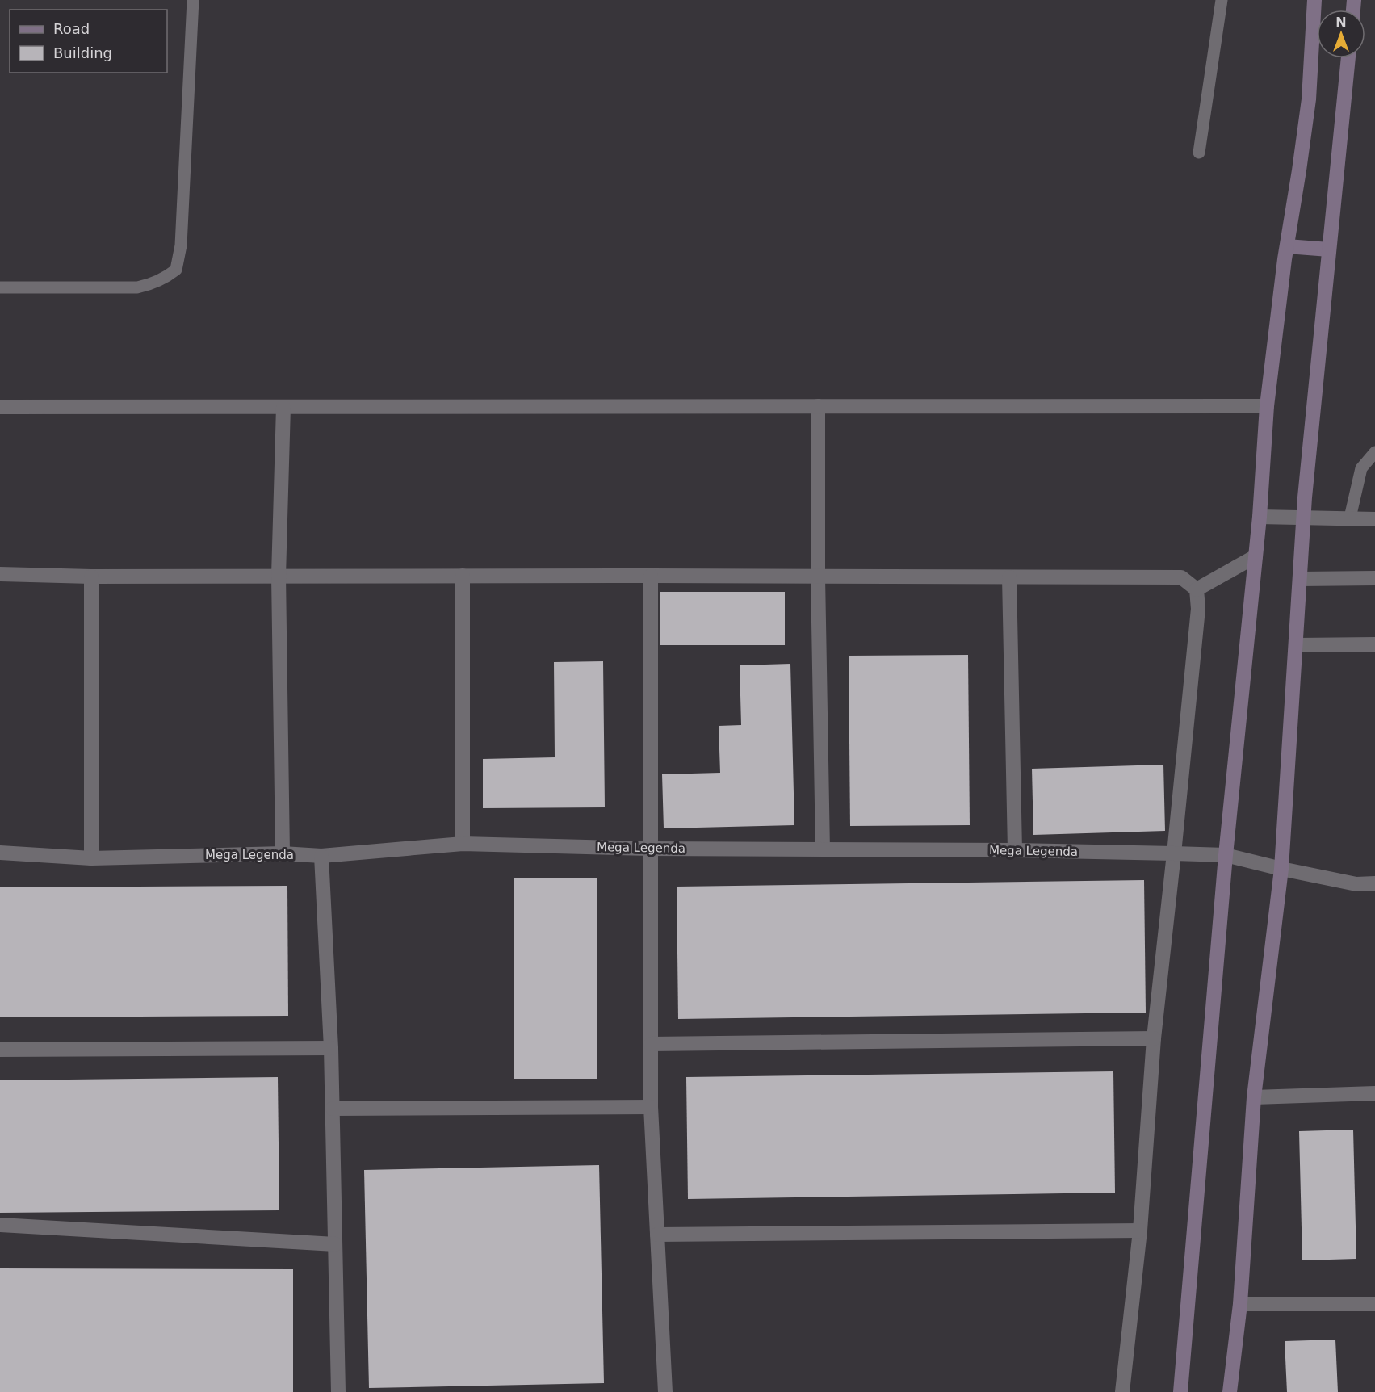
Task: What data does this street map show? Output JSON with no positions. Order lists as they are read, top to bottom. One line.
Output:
{"streets":{"street":["Mega Legenda"]},"legend":["Road","Building"],"north":"top"}
